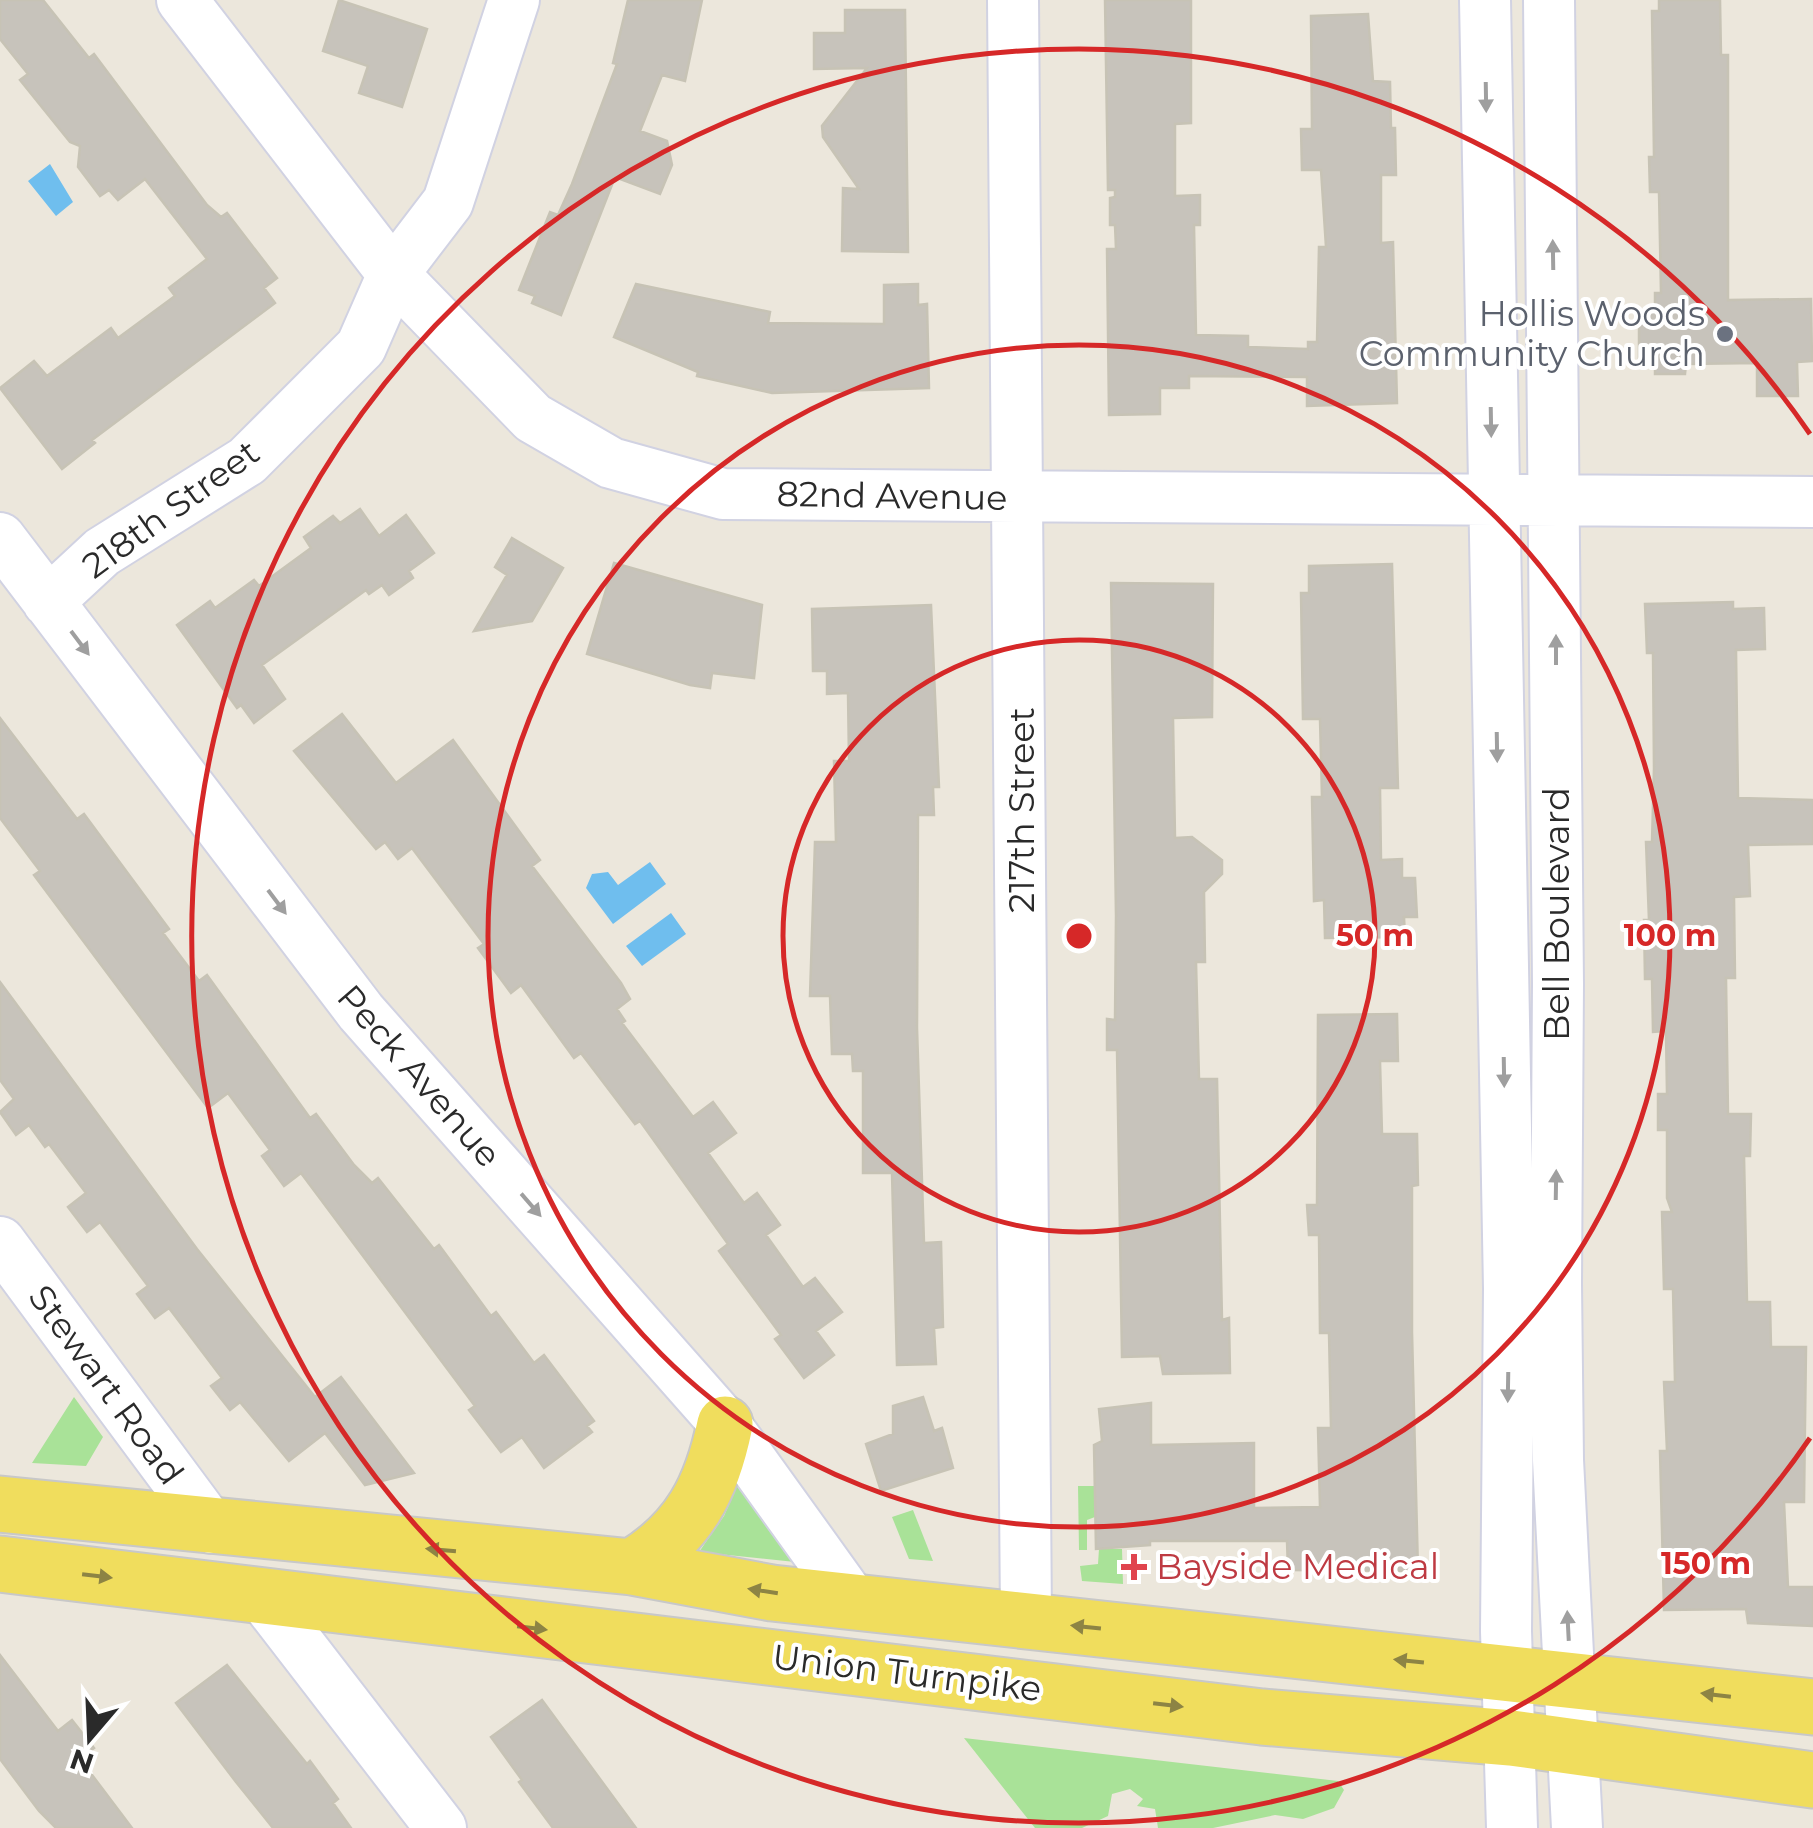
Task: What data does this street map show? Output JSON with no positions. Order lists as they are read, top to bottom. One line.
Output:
{"streets":{"main road":["Union Turnpike"],"street":["82nd Avenue","218th Street","217th Street","Bell Boulevard","Peck Avenue","Stewart Road"]},"crossings":[["82nd Avenue","218th Street"],["82nd Avenue","217th Street"],["82nd Avenue","Bell Boulevard"],["218th Street","Peck Avenue"],["217th Street","Union Turnpike"],["Bell Boulevard","Union Turnpike"],["Peck Avenue","Union Turnpike"],["Stewart Road","Union Turnpike"]],"one_way":["Peck Avenue"],"places":{"other":["Hollis Woods Community Church"],"health":["Bayside Medical"]},"north":"bottom","rings":["50 m","100 m","150 m"]}
